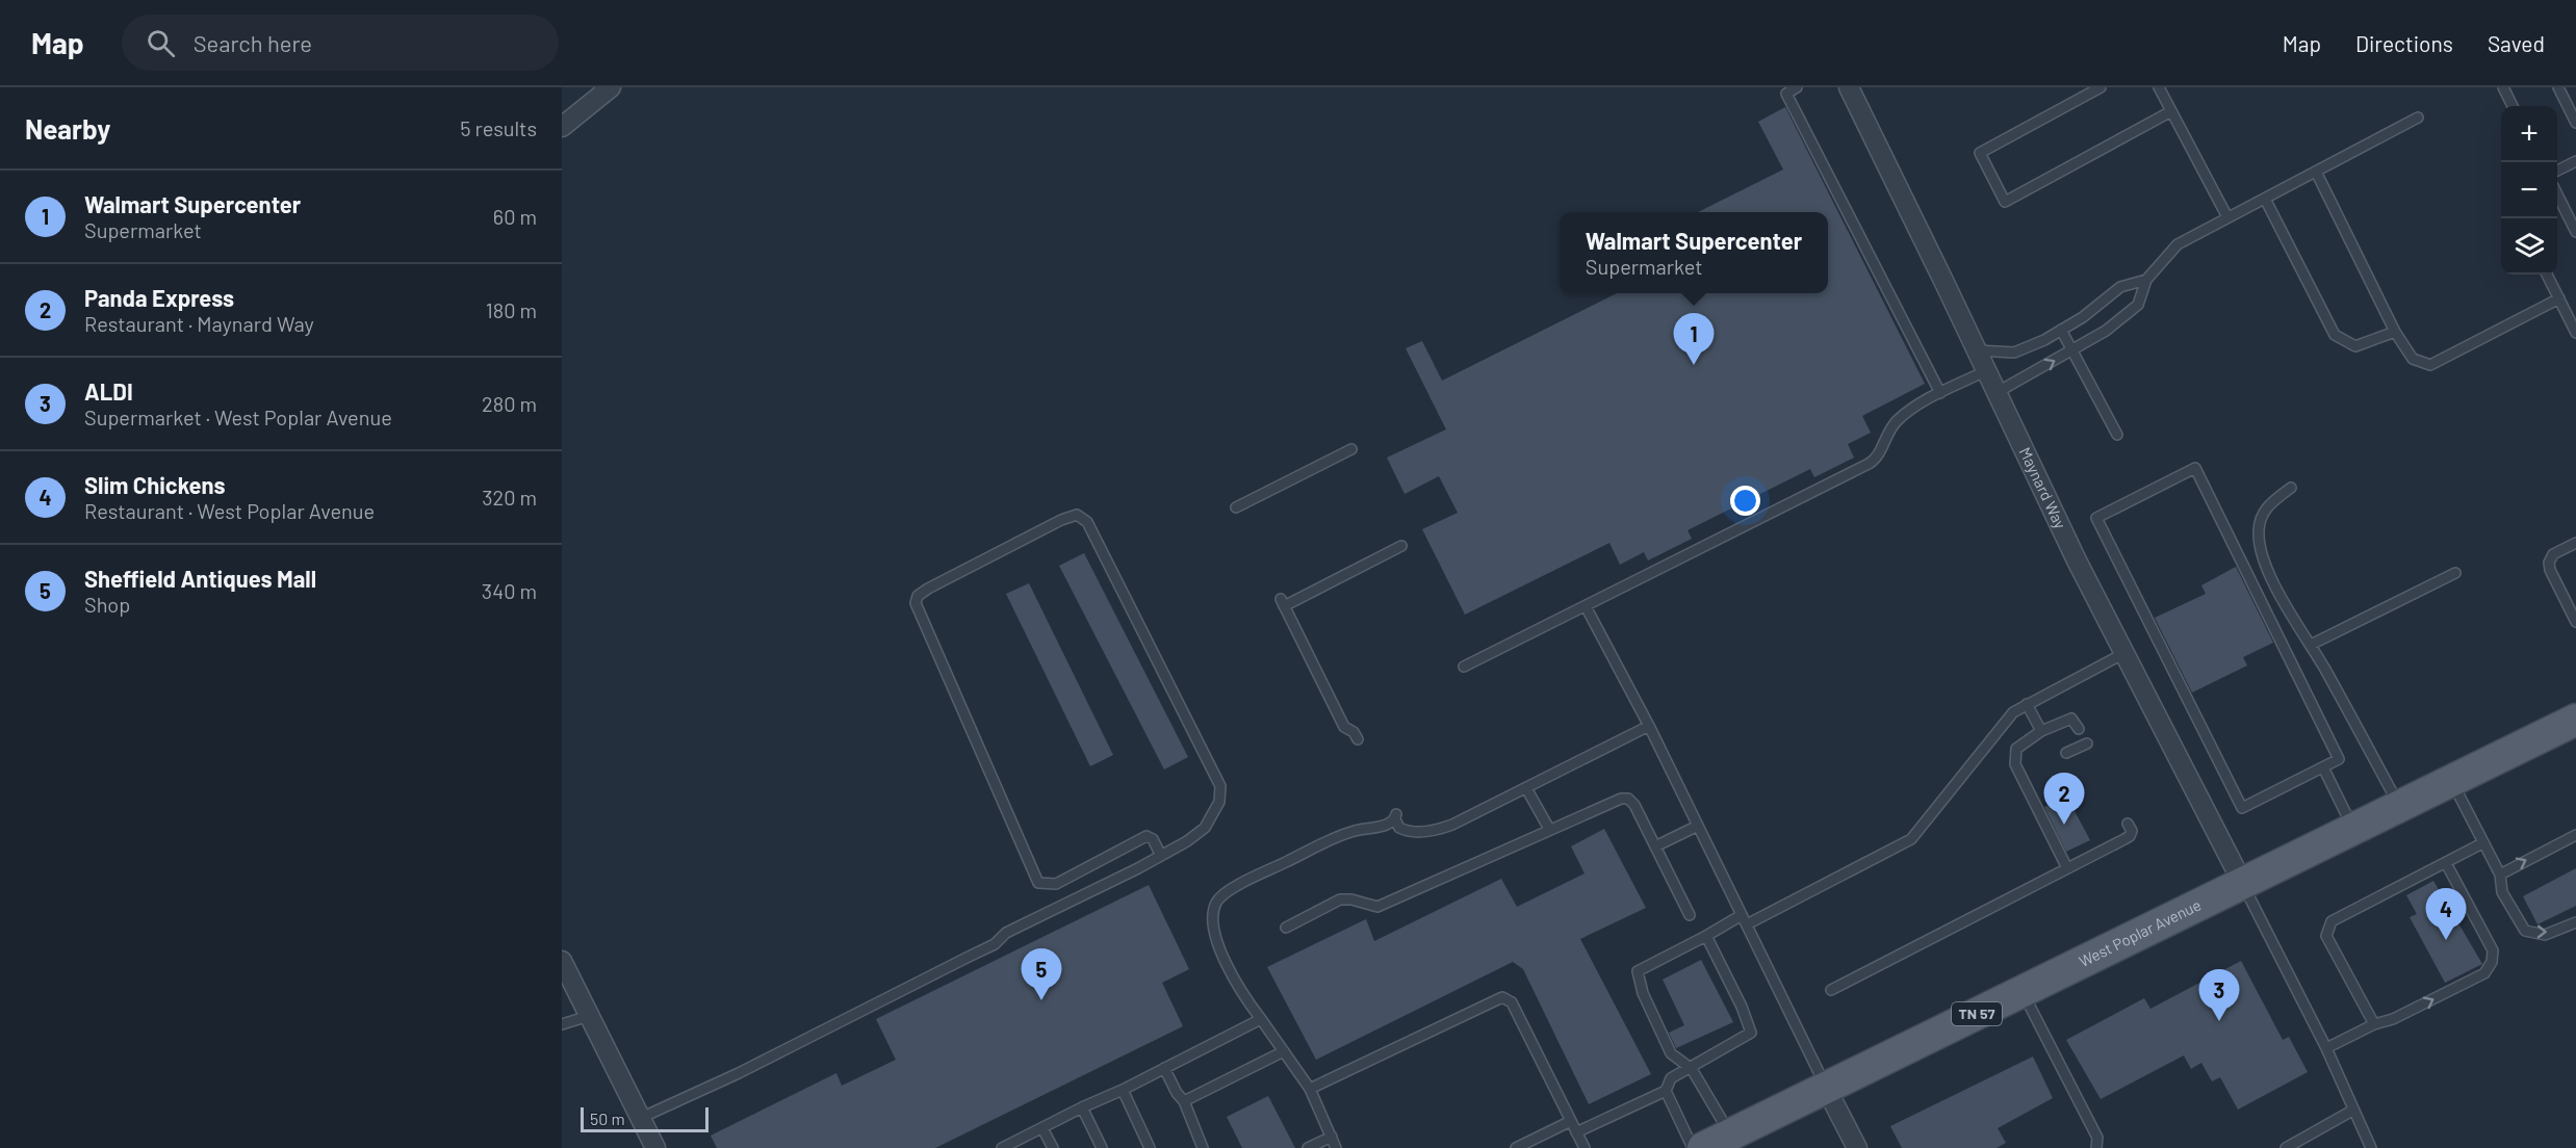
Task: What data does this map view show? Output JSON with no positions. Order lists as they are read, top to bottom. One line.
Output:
{"streets":{"main road":["West Poplar Avenue","TN 57"],"street":["Maynard Way"]},"crossings":[["Maynard Way","West Poplar Avenue"]],"scale_bar":"50 m","page":{"header":"Map","search":"Search here","nav":["Map","Directions","Saved"],"heading":["Nearby","5 results"],"map_buttons":["+","−"],"list":[{"mark":"1","name":"Walmart Supercenter","note":"Supermarket","value":"60 m"},{"mark":"2","name":"Panda Express","note":"Restaurant · Maynard Way","value":"180 m"},{"mark":"3","name":"ALDI","note":"Supermarket · West Poplar Avenue","value":"280 m"},{"mark":"4","name":"Slim Chickens","note":"Restaurant · West Poplar Avenue","value":"320 m"},{"mark":"5","name":"Sheffield Antiques Mall","note":"Shop","value":"340 m"}],"popup":["Walmart Supercenter","Supermarket"],"pins":["1","2","4","5","3"],"scale":"50 m"}}
